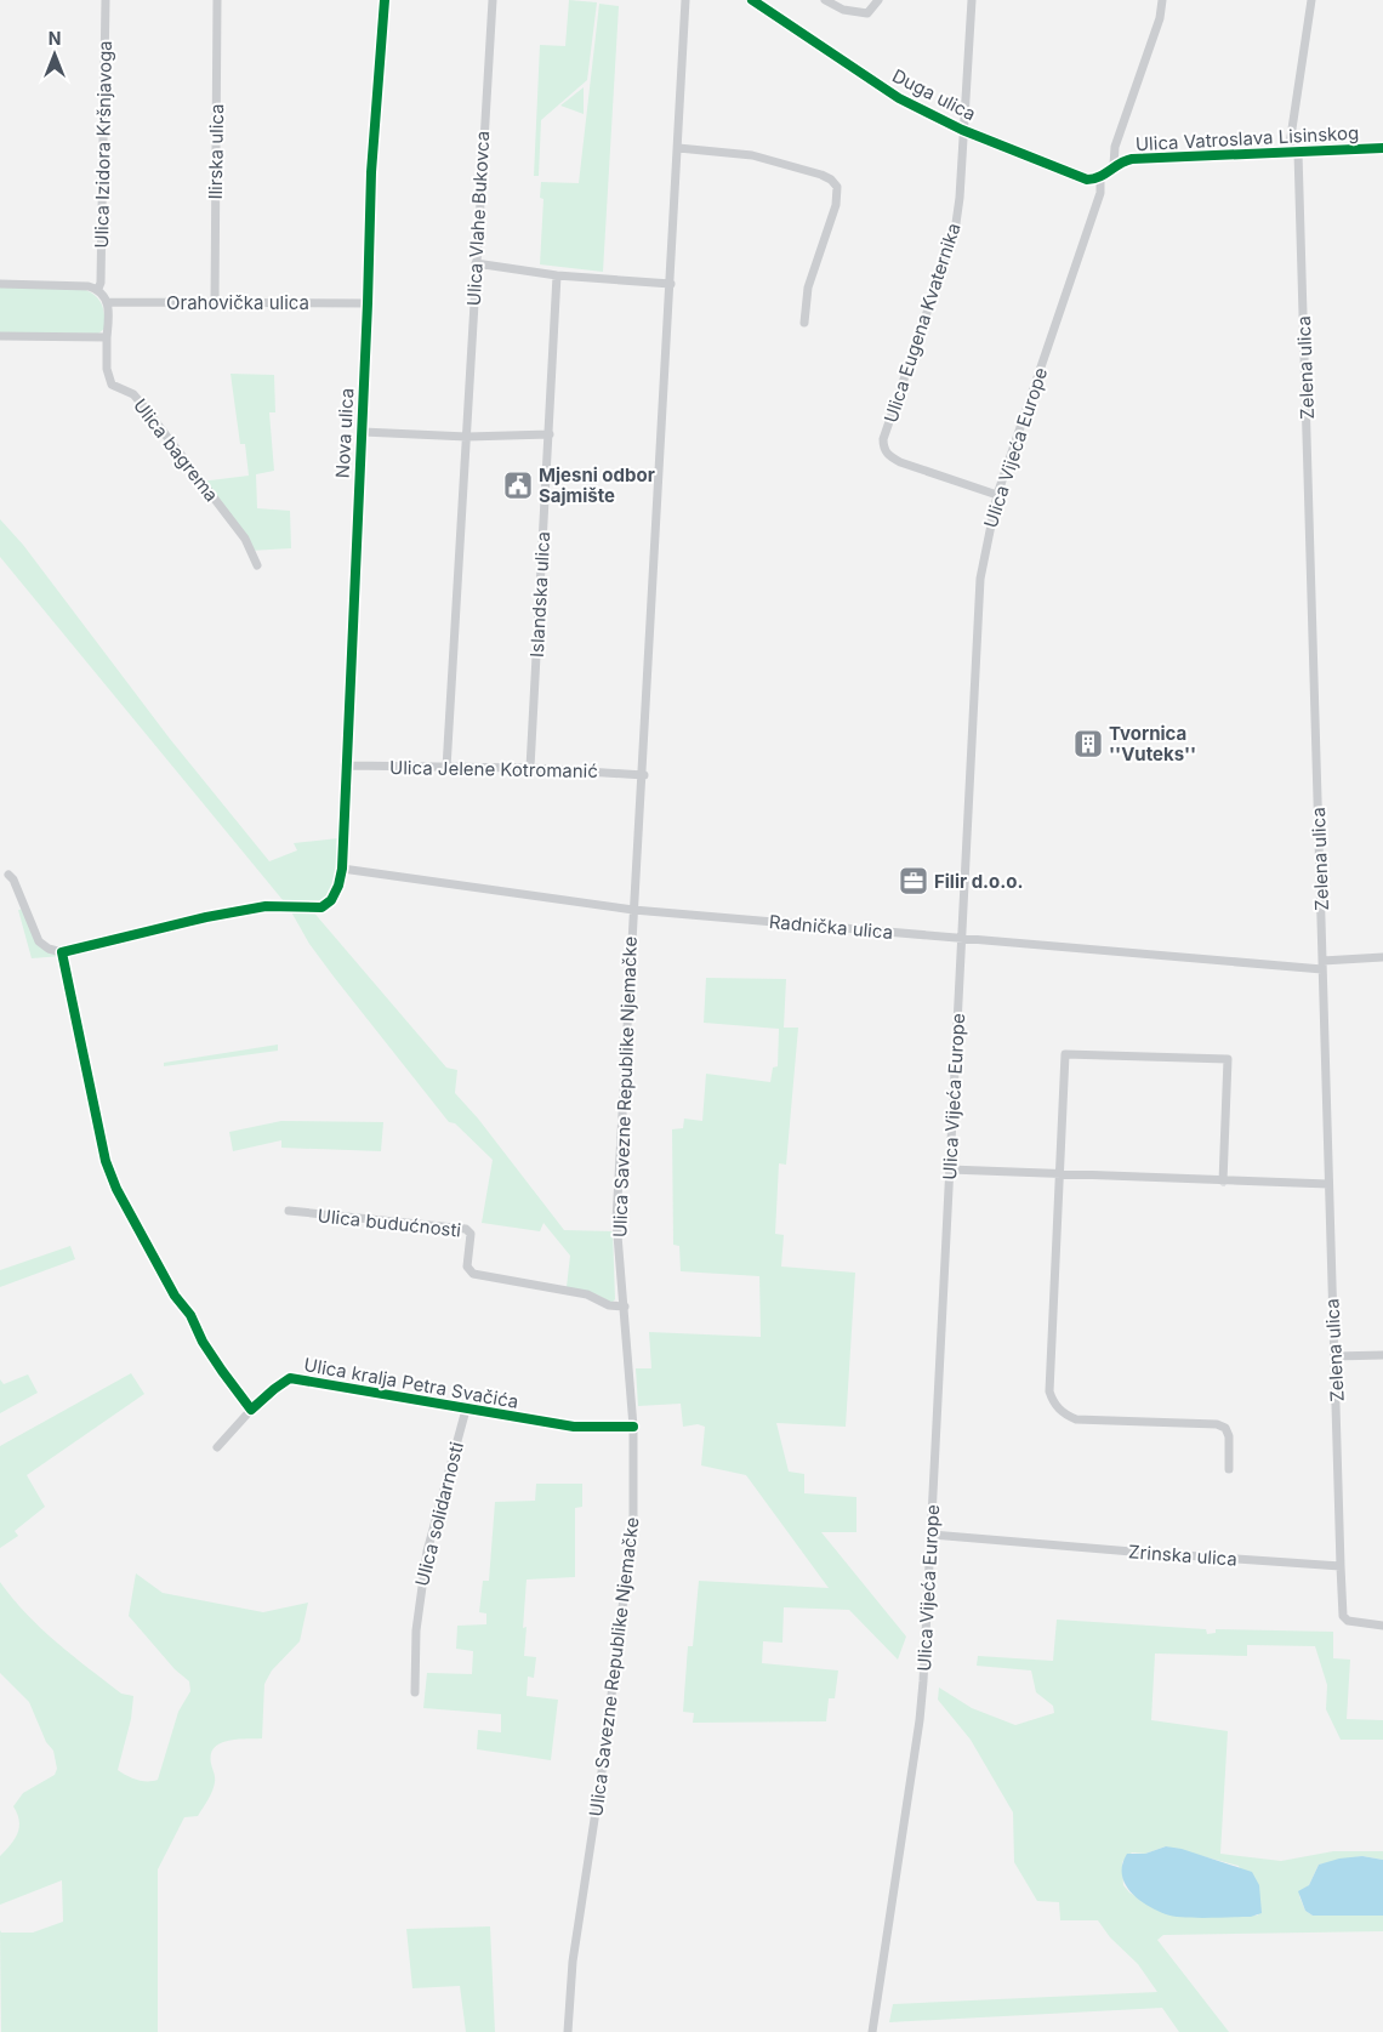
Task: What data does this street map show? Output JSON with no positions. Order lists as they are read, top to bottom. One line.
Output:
{"streets":{"main road":["Duga ulica","Ulica Vatroslava Lisinskog"],"street":["Ulica Izidora Kršnjavoga","Ilirska ulica","Ulica Vlahe Bukovca","Orahovička ulica","Ulica Eugena Kvaternika","Zelena ulica","Nova ulica","Ulica Vijeća Europe","Ulica bagrema","Islandska ulica","Ulica Jelene Kotromanić","Radnička ulica","Ulica Savezne Republike Njemačke","Ulica budućnosti","Ulica kralja Petra Svačića","Ulica solidarnosti","Zrinska ulica"]},"crossings":[["Duga ulica","Ulica Eugena Kvaternika"],["Duga ulica","Ulica Vijeća Europe"],["Ulica Vatroslava Lisinskog","Zelena ulica"],["Ilirska ulica","Orahovička ulica"],["Ulica Vlahe Bukovca","Ulica Jelene Kotromanić"],["Orahovička ulica","Nova ulica"],["Ulica Eugena Kvaternika","Ulica Vijeća Europe"],["Zelena ulica","Radnička ulica"],["Zelena ulica","Zrinska ulica"],["Nova ulica","Ulica Jelene Kotromanić"],["Nova ulica","Radnička ulica"],["Ulica Vijeća Europe","Radnička ulica"],["Ulica Vijeća Europe","Zrinska ulica"],["Islandska ulica","Ulica Jelene Kotromanić"],["Ulica Jelene Kotromanić","Ulica Savezne Republike Njemačke"],["Radnička ulica","Ulica Savezne Republike Njemačke"],["Ulica Savezne Republike Njemačke","Ulica budućnosti"],["Ulica Savezne Republike Njemačke","Ulica kralja Petra Svačića"],["Ulica kralja Petra Svačića","Ulica solidarnosti"]],"places":{"public building":["Mjesni odbor Sajmište"],"building":["Tvornica ''Vuteks''"],"office":["Filir d.o.o."]},"north":"top"}
